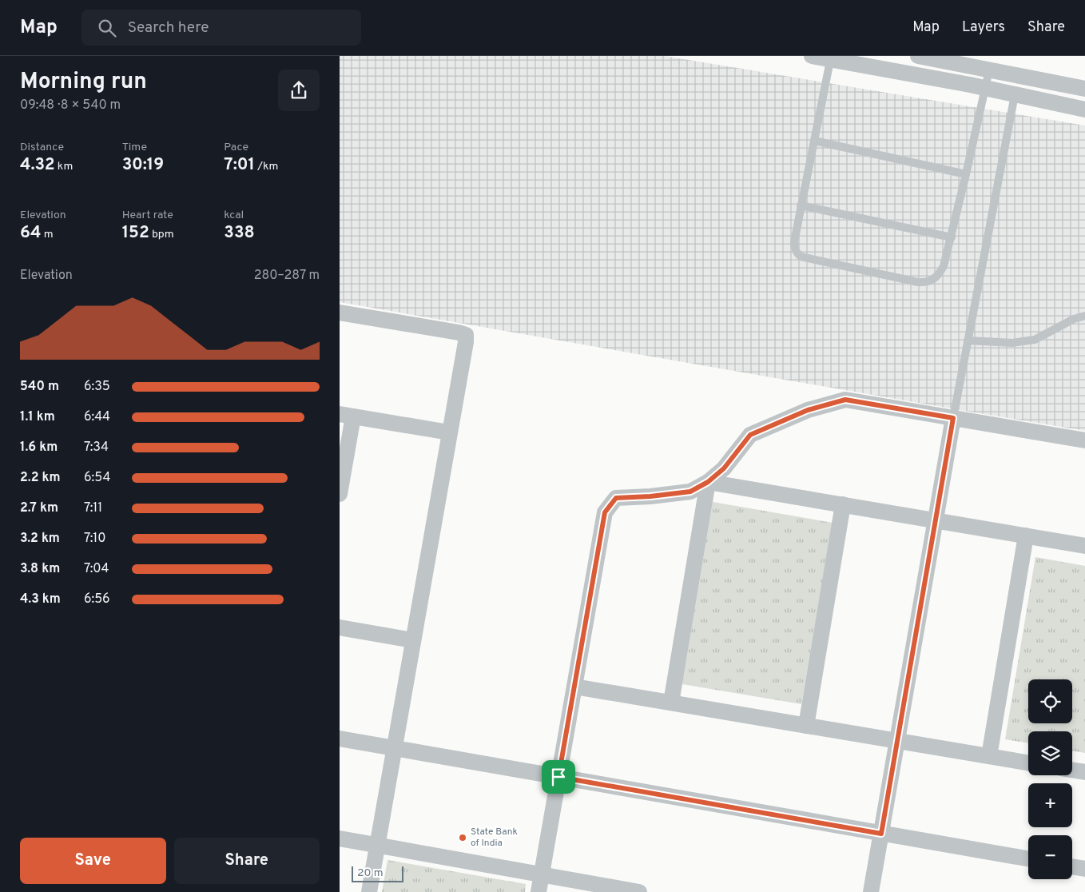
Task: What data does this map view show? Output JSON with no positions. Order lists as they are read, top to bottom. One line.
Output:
{"places":["State Bank of India"],"scale_bar":"20 m","page":{"header":"Map","search":"Search here","nav":["Map","Layers","Share"],"heading":["Morning run","09:48 · 8 × 540 m"],"stats":[["Distance","4.32 km"],["Time","30:19"],["Pace","7:01 /km"],["Elevation","64 m"],["Heart rate","152 bpm"],["kcal","338"]],"chart":["Elevation","280–287 m"],"list":[{"name":"540 m","note":"6:35"},{"name":"1.1 km","note":"6:44"},{"name":"1.6 km","note":"7:34"},{"name":"2.2 km","note":"6:54"},{"name":"2.7 km","note":"7:11"},{"name":"3.2 km","note":"7:10"},{"name":"3.8 km","note":"7:04"},{"name":"4.3 km","note":"6:56"}],"map_buttons":["+","−"],"buttons":["Save","Share"],"scale":"20 m"}}
